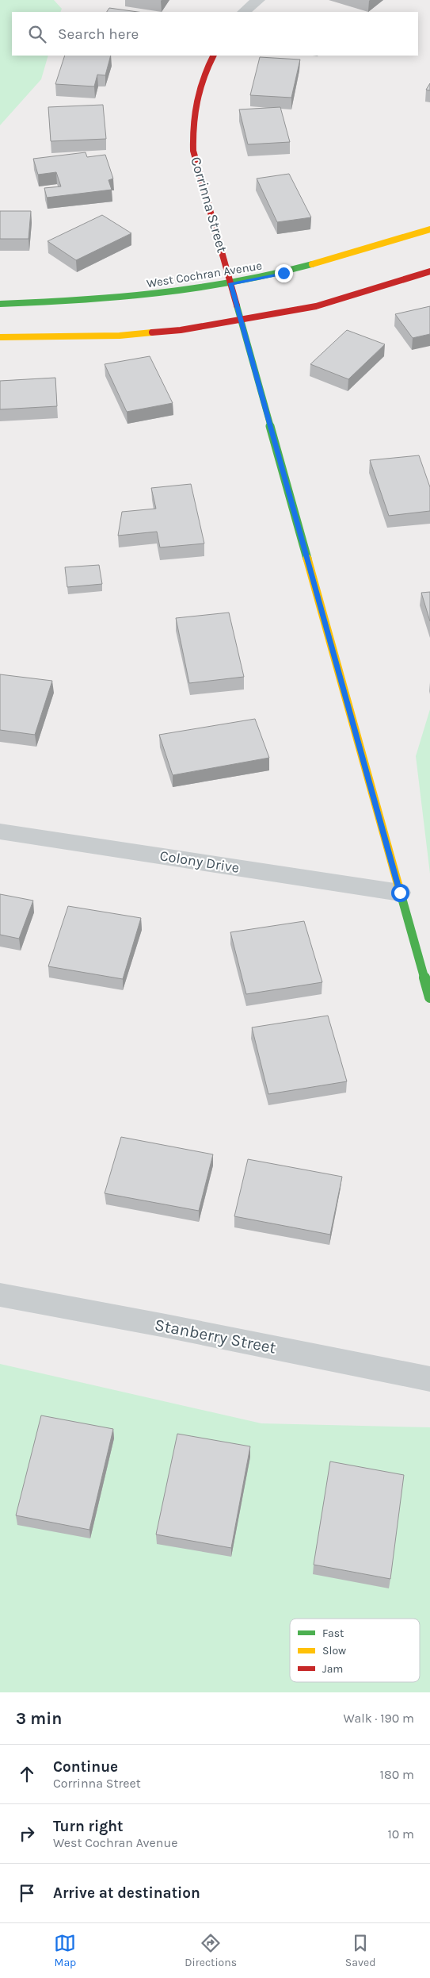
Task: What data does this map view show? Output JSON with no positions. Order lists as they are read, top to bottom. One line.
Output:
{"streets":{"street":["Corrinna Street","West Cochran Avenue","Colony Drive","Stanberry Street"]},"crossings":[["Corrinna Street","West Cochran Avenue"],["Corrinna Street","Colony Drive"]],"legend":["Fast","Slow","Jam"],"page":{"search":"Search here","heading":["3 min","Walk · 190 m"],"list":[["Continue","Corrinna Street","180 m"],["Turn right","West Cochran Avenue","10 m"],"Arrive at destination"],"nav":["Map","Directions","Saved"]}}
